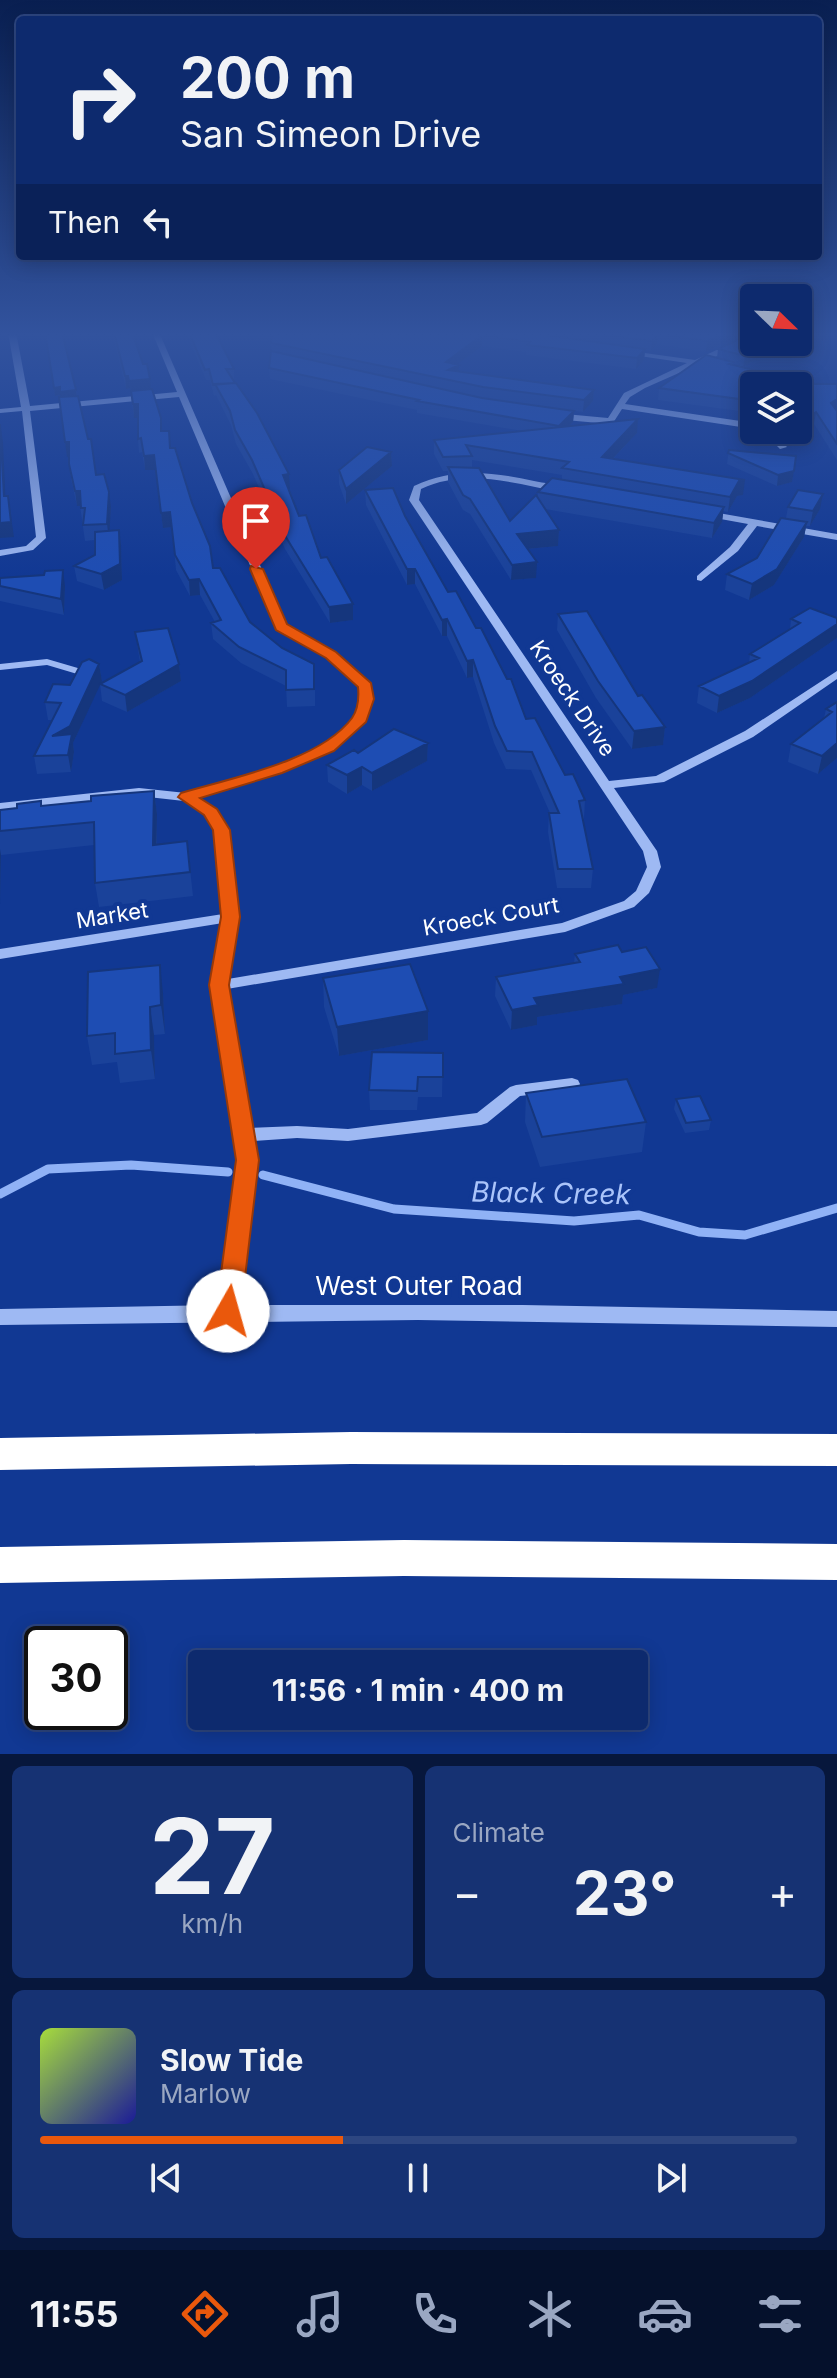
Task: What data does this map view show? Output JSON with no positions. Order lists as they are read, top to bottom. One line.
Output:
{"streets":{"street":["Kroeck Drive","Market","Kroeck Court","West Outer Road"]},"crossings":[["Kroeck Drive","Kroeck Court"]],"water":["Black Creek"],"north":"bottom right","page":{"turn":["200 m","San Simeon Drive"],"then":"Then","limit":"30","trip":"11:56 · 1 min · 400 m","tile":[["27","km/h"],"Climate"],"heat":["−","23°","+"],"song":["Slow Tide","Marlow"],"tabs":"11:55"}}
